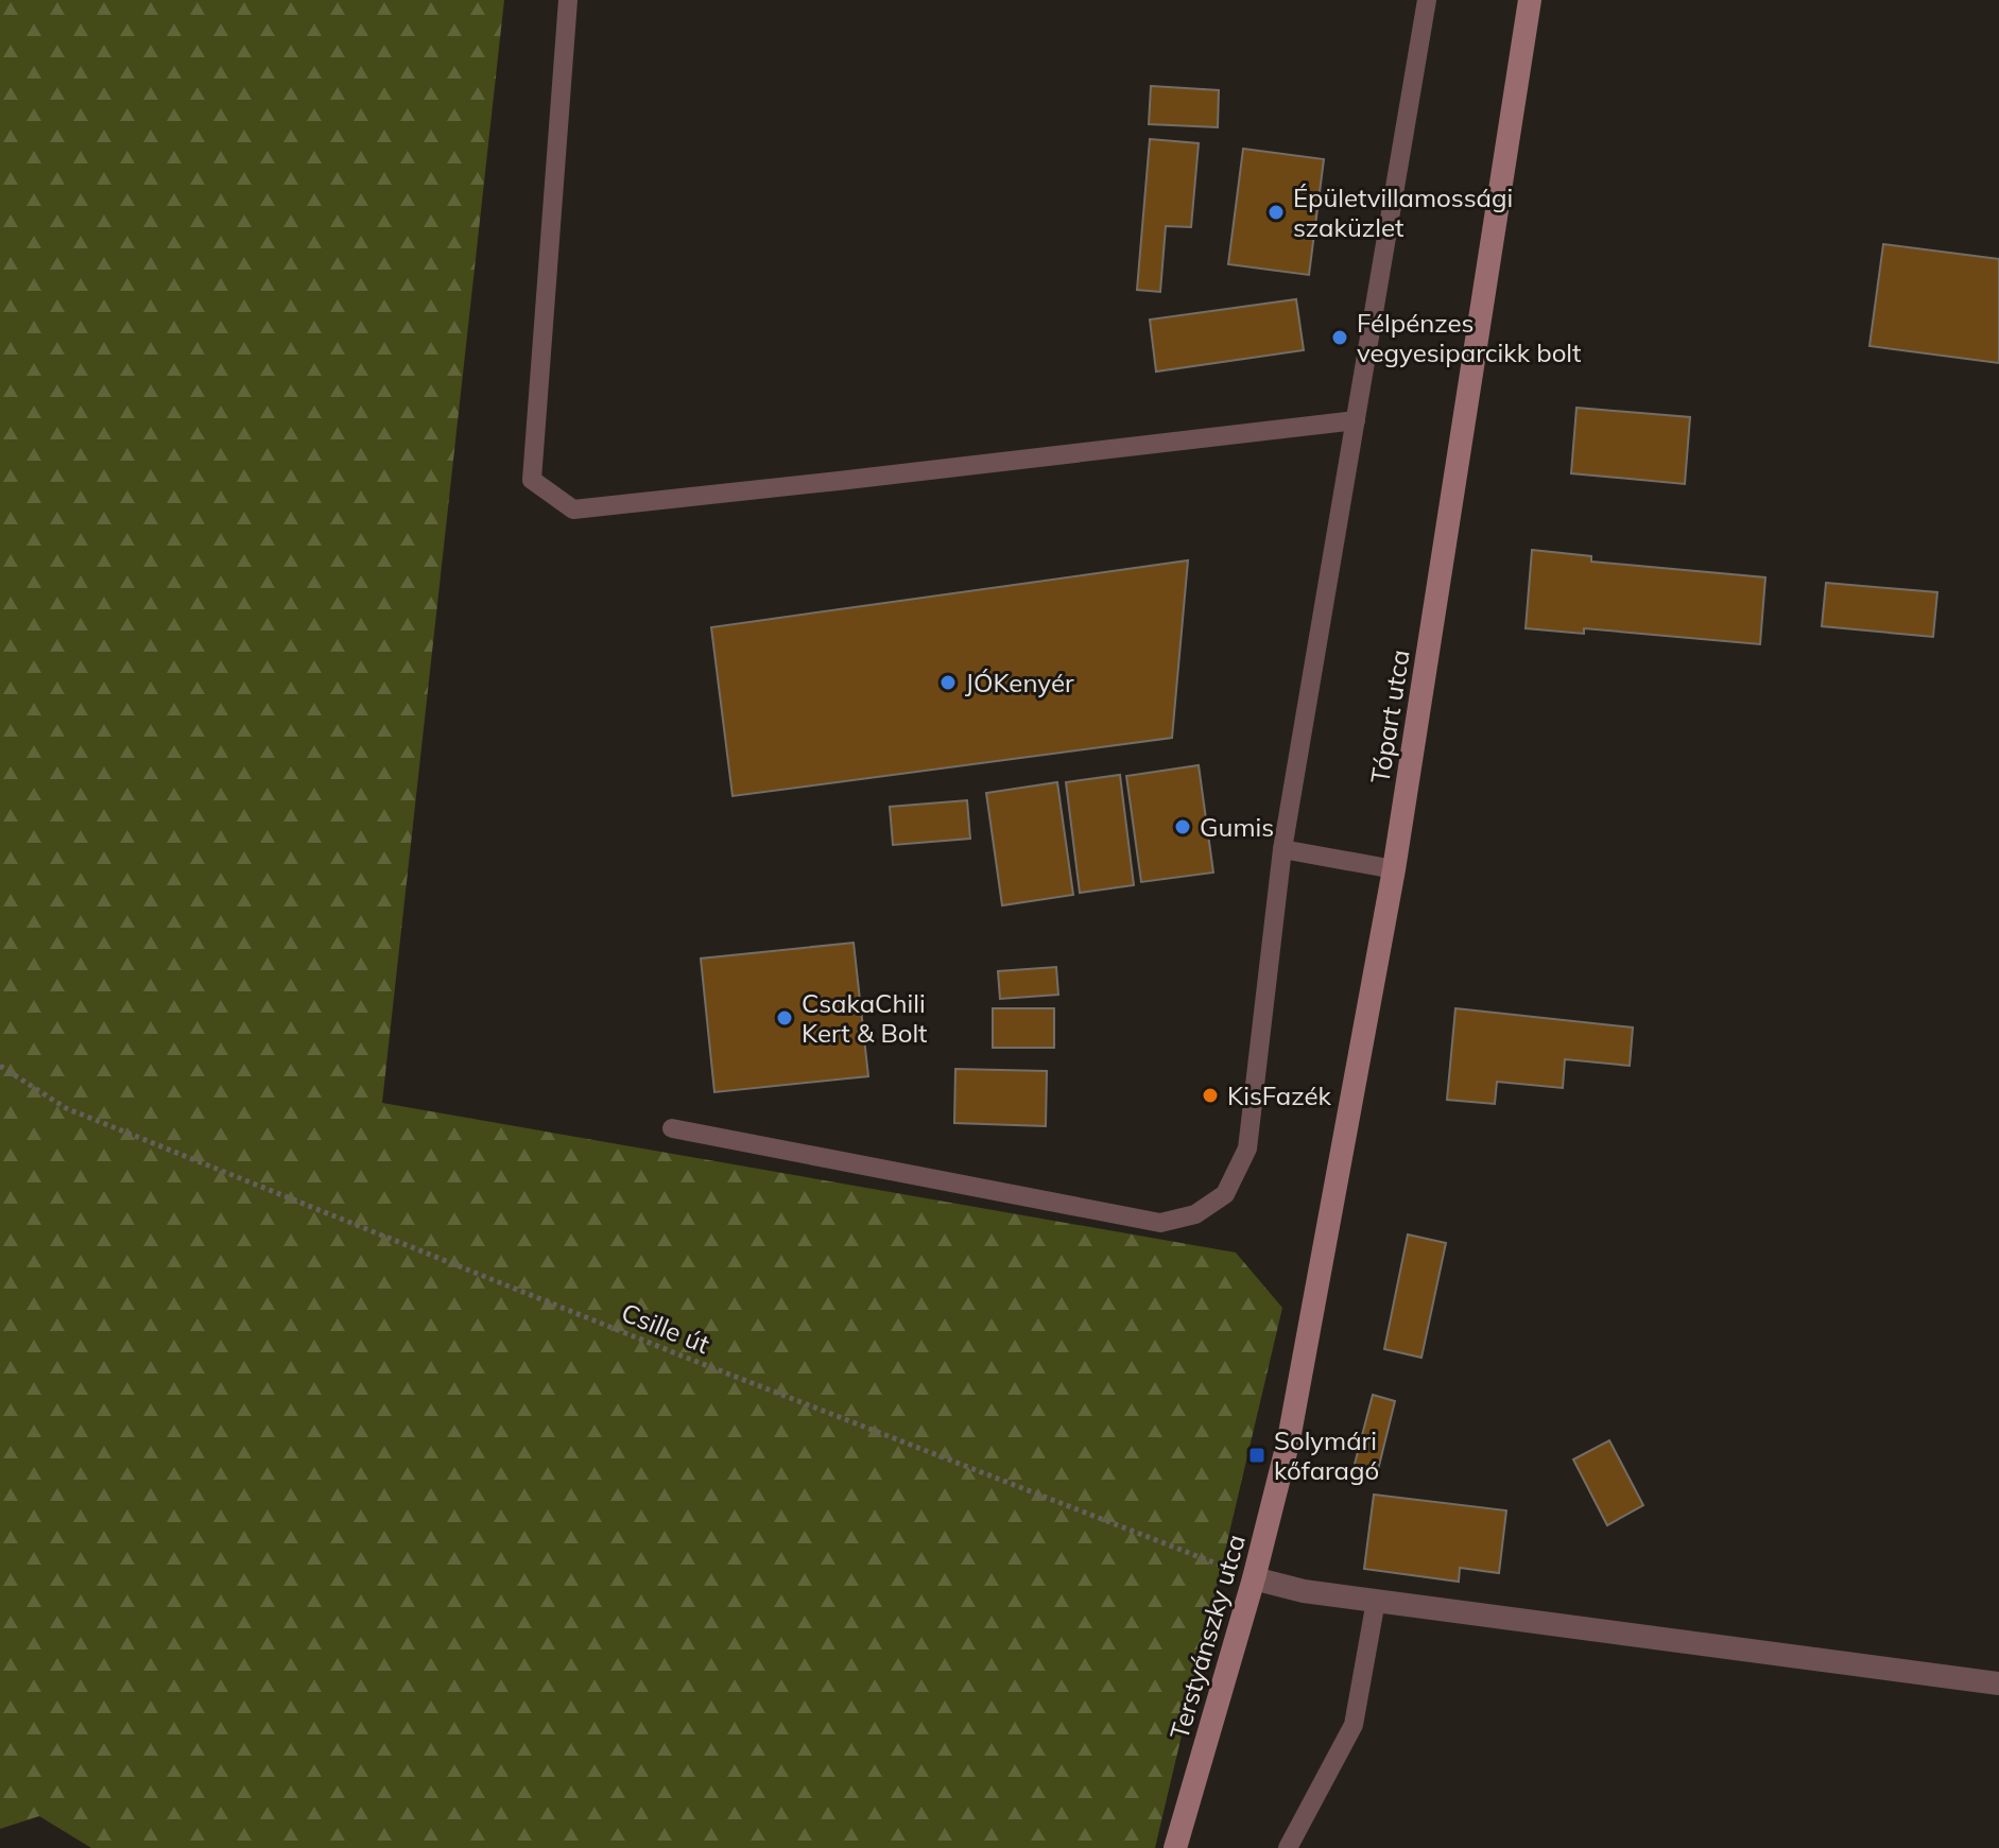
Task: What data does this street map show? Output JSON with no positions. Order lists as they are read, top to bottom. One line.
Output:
{"streets":{"main road":["Tópart utca","Terstyánszky utca"],"path":["Csille út"]},"crossings":[["Tópart utca","Terstyánszky utca"],["Csille út","Terstyánszky utca"]],"places":{"other":["Épületvillamossági szaküzlet","Félpénzes vegyesiparcikk bolt","JÓKenyér","Gumis","CsakaChili Kert & Bolt","KisFazék"],"transit":["Solymári kőfaragó"]}}
